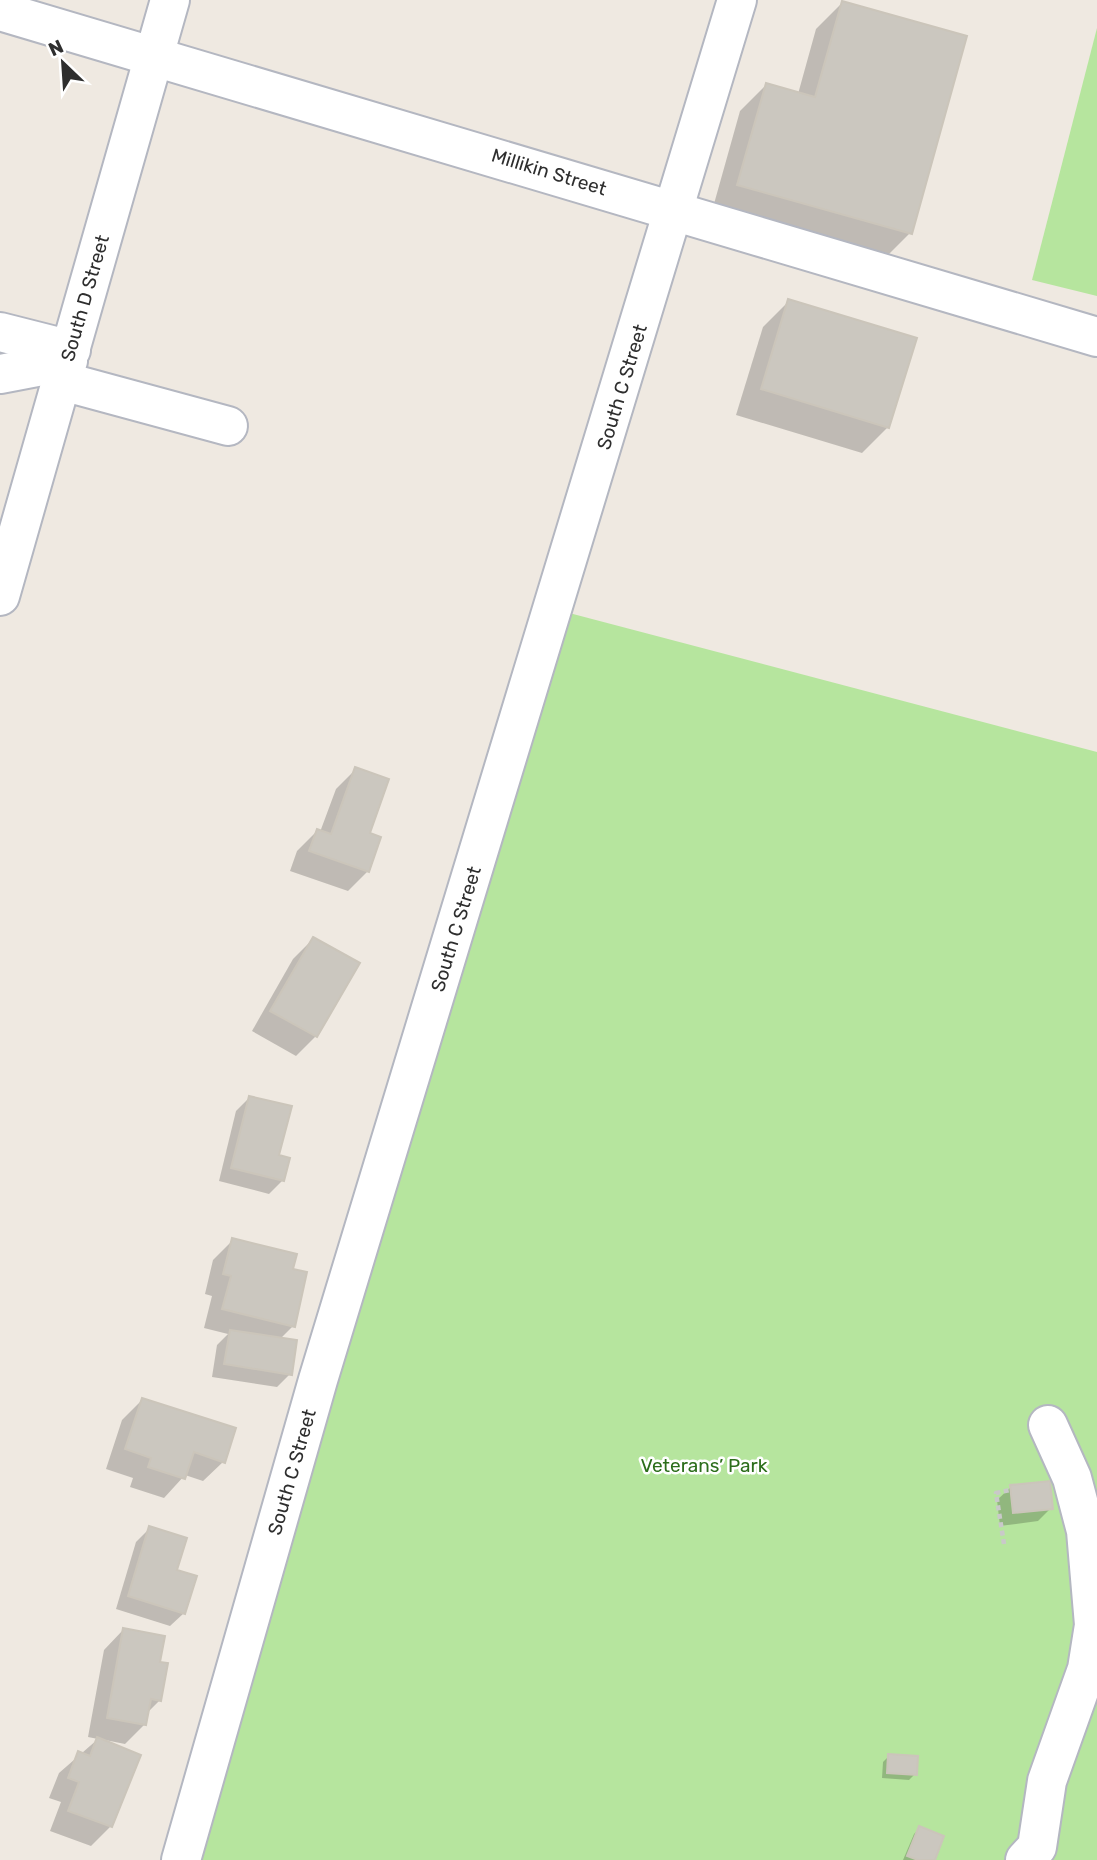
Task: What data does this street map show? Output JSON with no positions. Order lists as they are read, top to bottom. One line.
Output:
{"streets":{"street":["Millikin Street","South D Street","South C Street"]},"crossings":[["Millikin Street","South D Street"],["Millikin Street","South C Street"]],"parks":["Veterans’ Park"],"north":"top left"}
